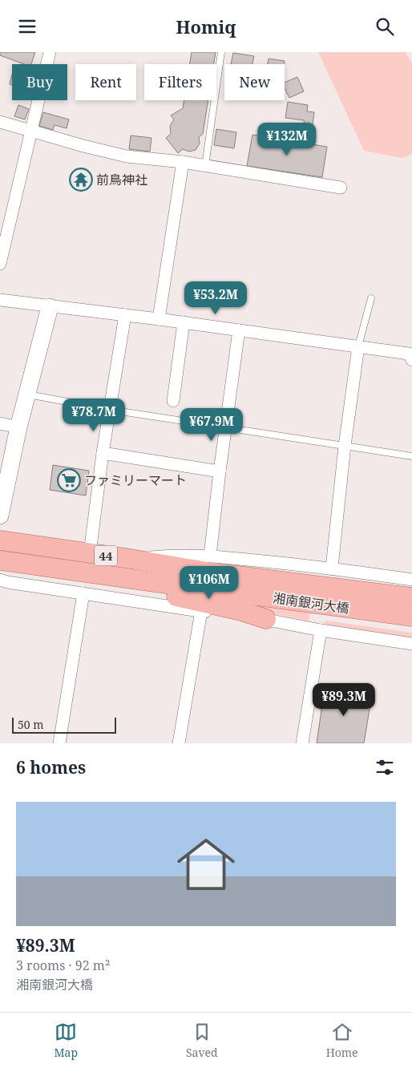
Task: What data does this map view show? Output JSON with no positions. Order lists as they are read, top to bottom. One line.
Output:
{"streets":{"main road":["44","湘南銀河大橋"]},"crossings":[["44","湘南銀河大橋"]],"places":{"temple":["前鳥神社"],"supermarket":["ファミリーマート"]},"scale_bar":"50 m","page":{"header":"Homiq","chip":["Buy","Rent","Filters","New"],"price":["¥132M","¥53.2M","¥78.7M","¥67.9M","¥106M","¥89.3M"],"scale":"50 m","heading":"6 homes","list":[{"name":"¥89.3M","note":"3 rooms · 92 m² · 湘南銀河大橋"}],"tabs":["Map","Saved","Home"]}}
